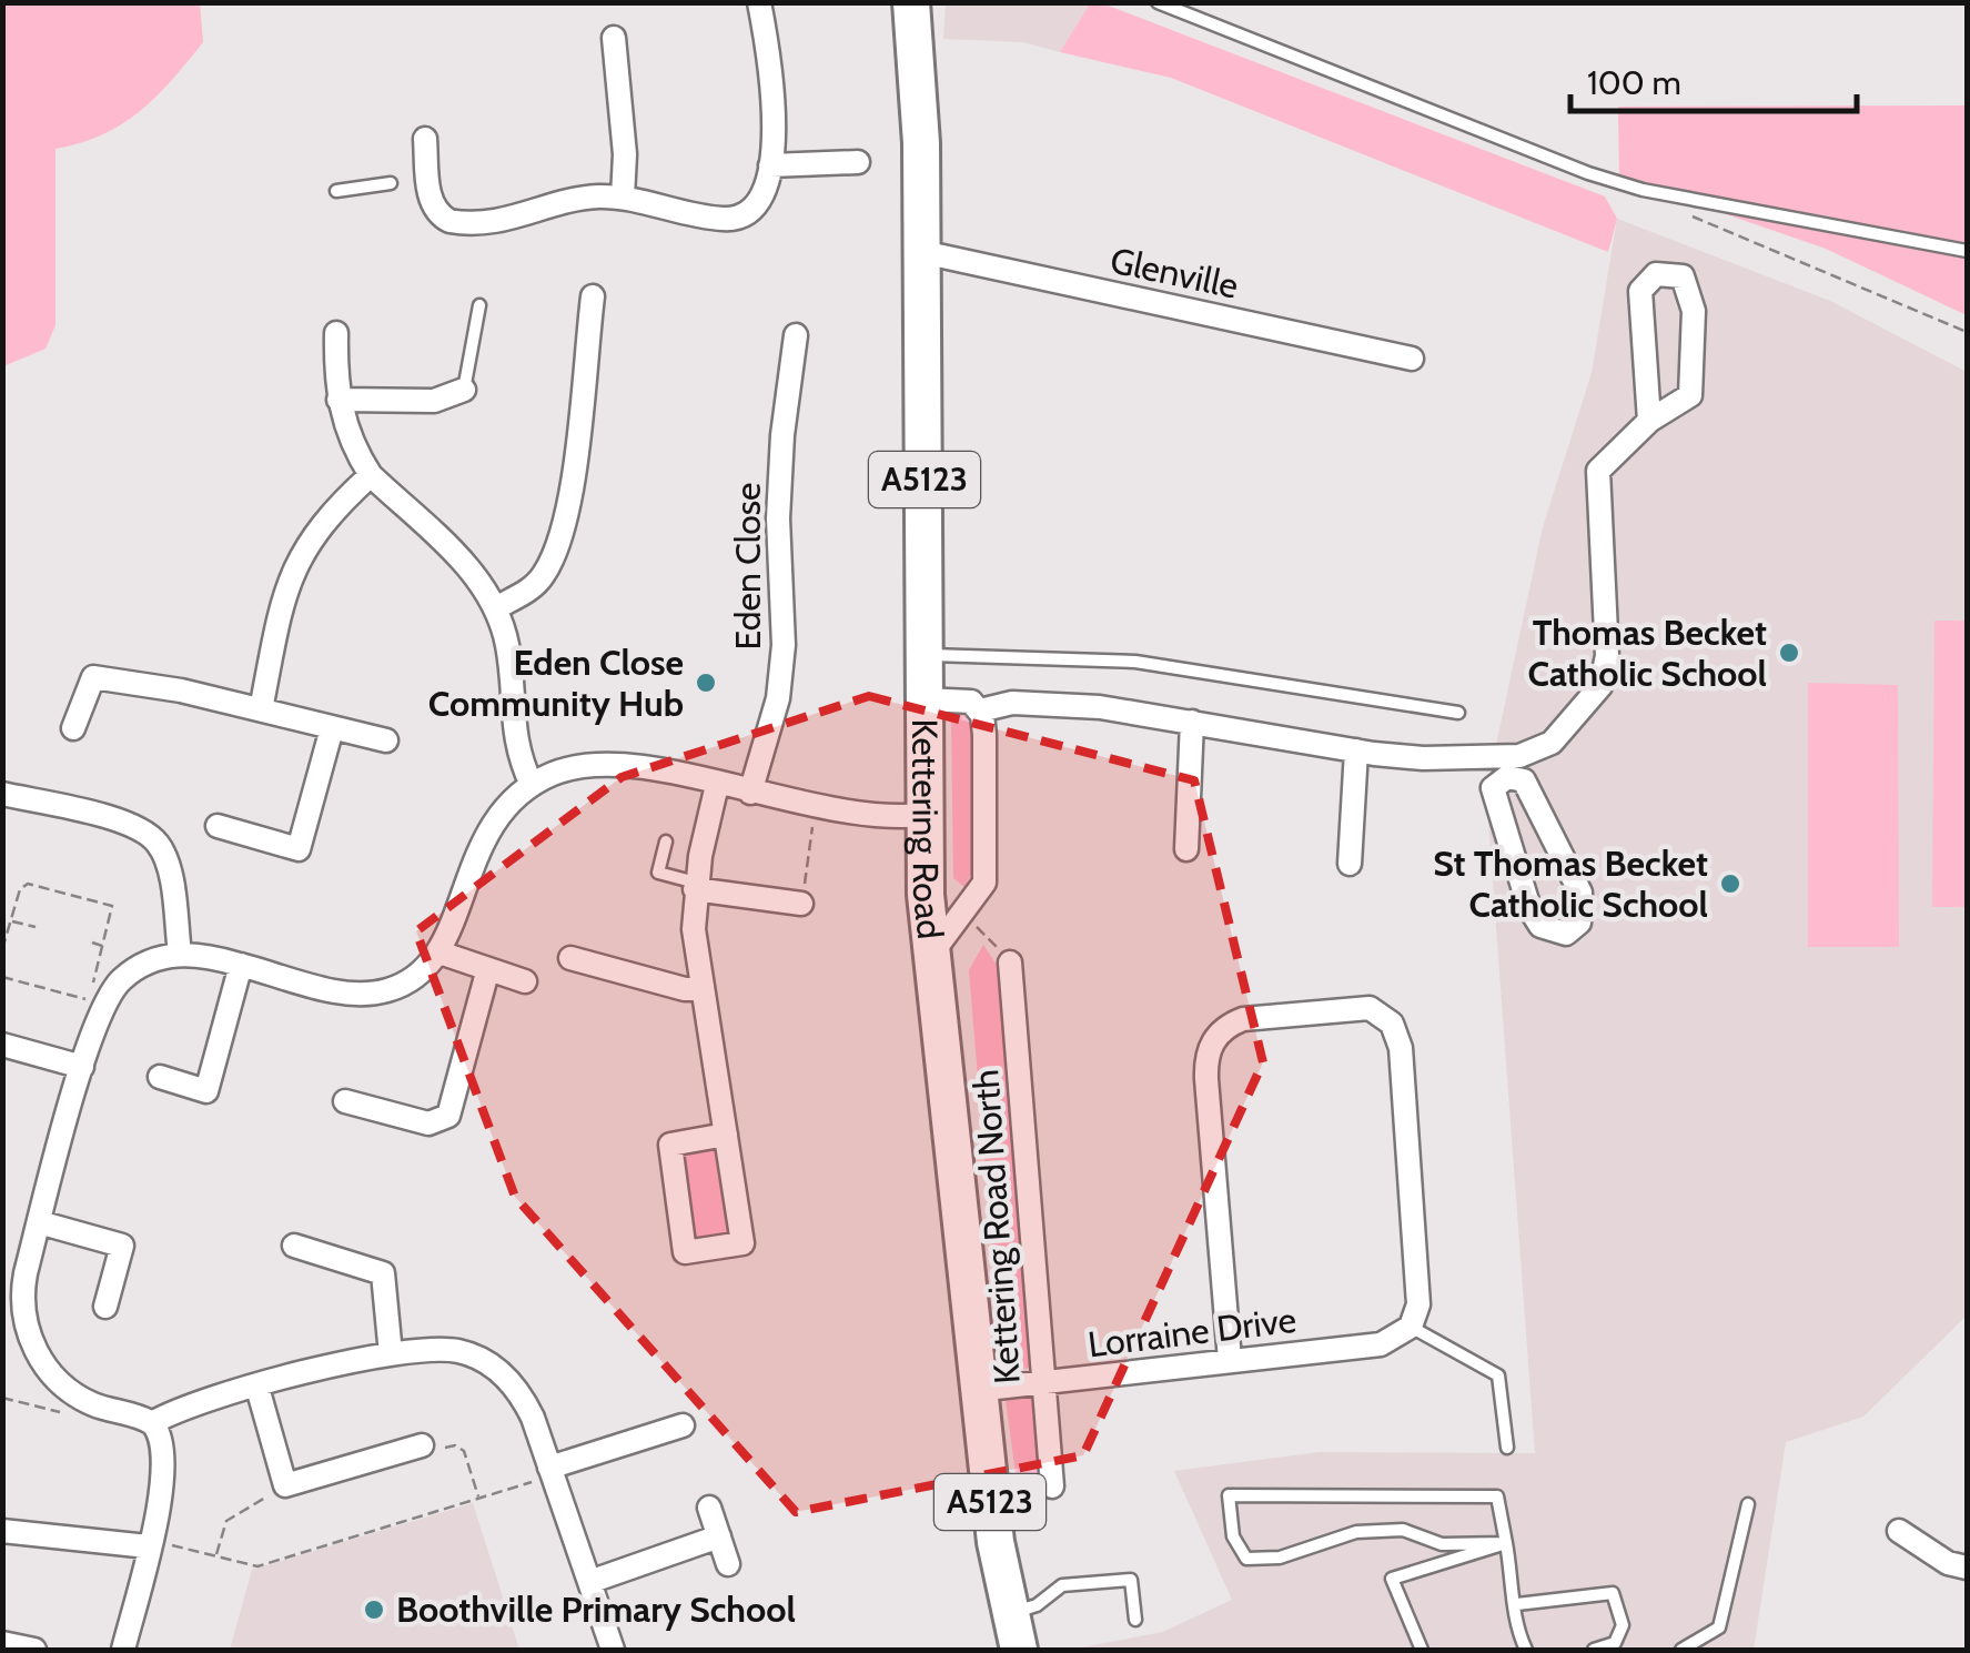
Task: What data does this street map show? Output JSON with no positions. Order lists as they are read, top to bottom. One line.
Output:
{"streets":{"main road":["A5123","Kettering Road"],"street":["Glenville","Eden Close","Kettering Road North","Lorraine Drive"]},"crossings":[["Glenville","Kettering Road"],["Kettering Road","Lorraine Drive"],["Kettering Road North","Lorraine Drive"]],"places":["Thomas Becket Catholic School","Eden Close Community Hub","St Thomas Becket Catholic School","Boothville Primary School"],"scale_bar":"100 m"}
